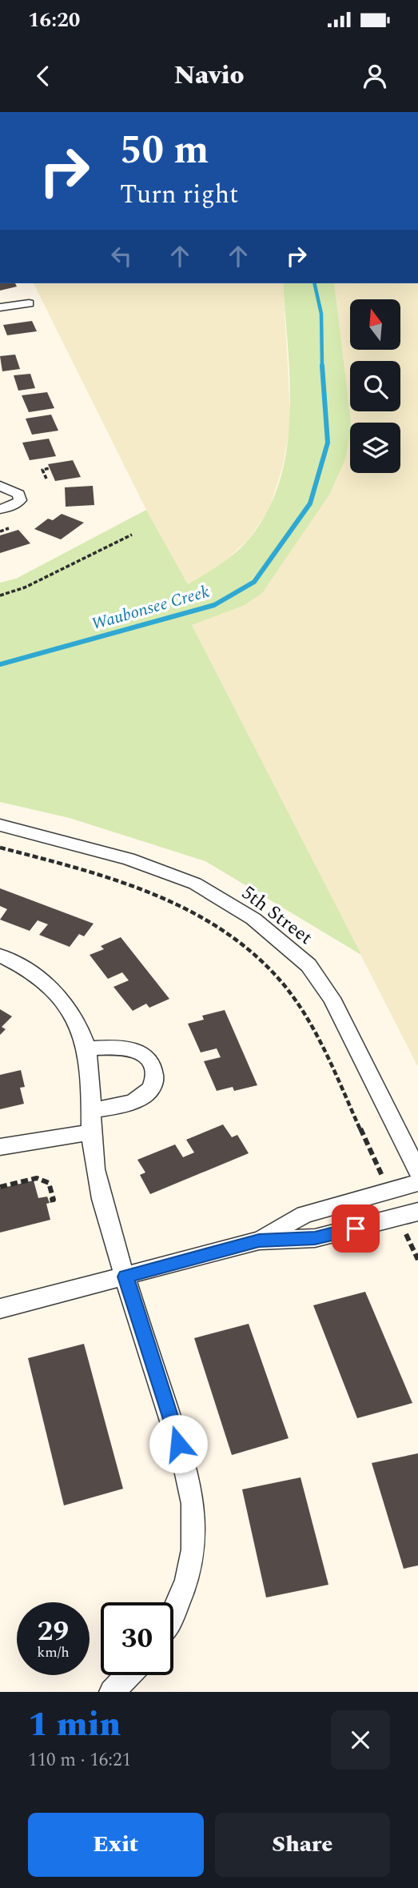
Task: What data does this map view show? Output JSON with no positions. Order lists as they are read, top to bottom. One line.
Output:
{"streets":{"street":["5th Street"]},"water":["Waubonsee Creek"],"north":"top","page":{"status":"16:20","header":"Navio","turn":["50 m","Turn right"],"speed":"29 km/h","limit":"30","heading":["1 min","110 m · 16:21"],"buttons":["Exit","Share"]}}
